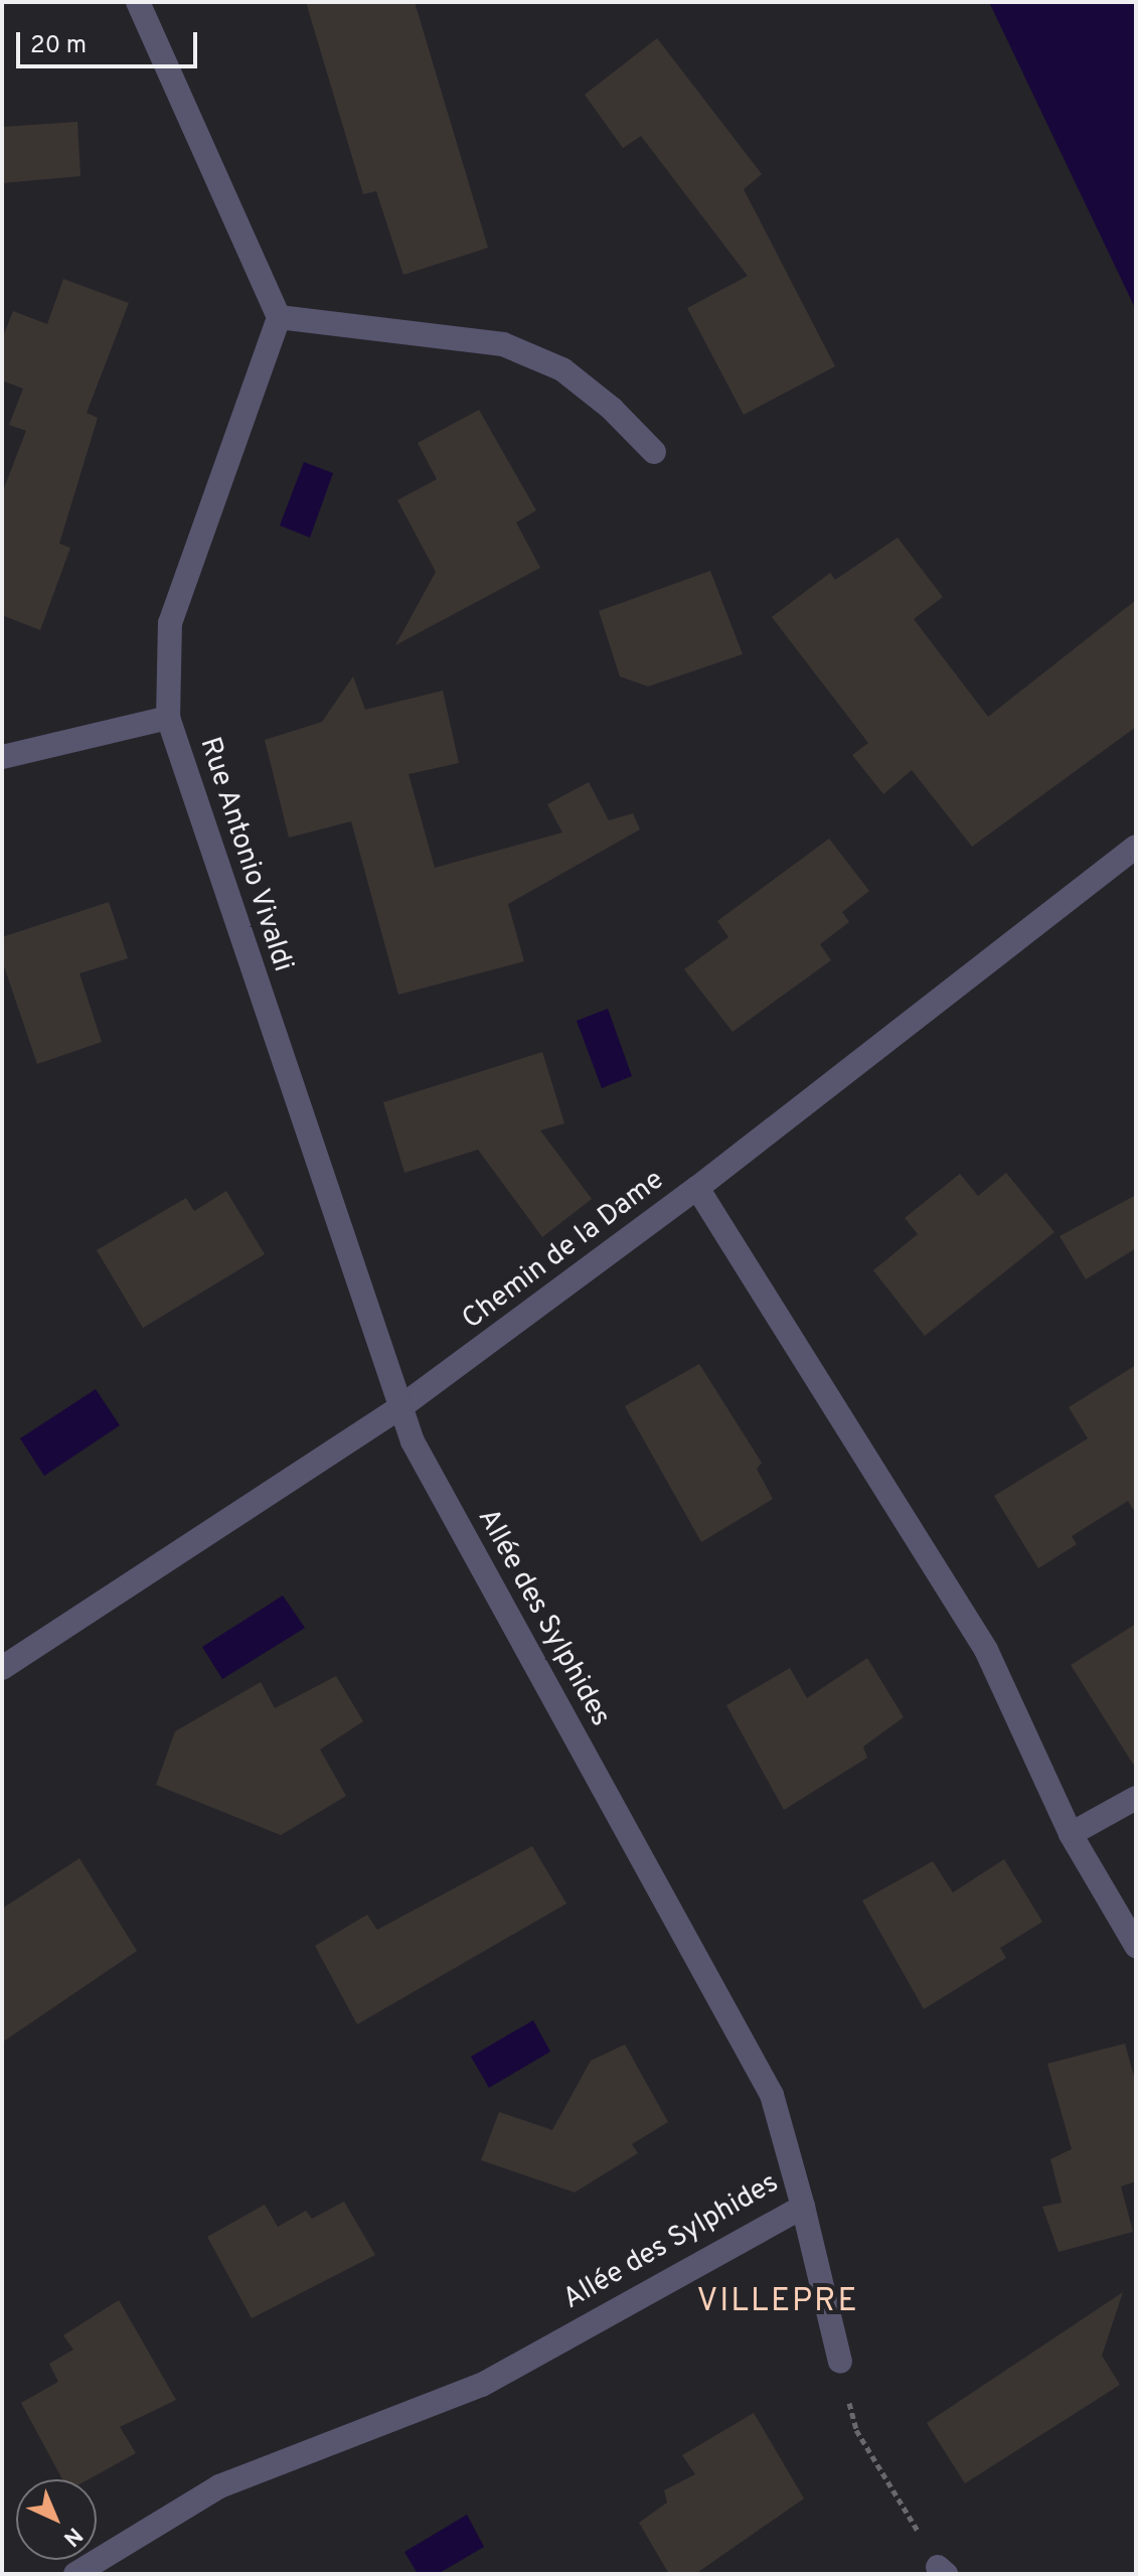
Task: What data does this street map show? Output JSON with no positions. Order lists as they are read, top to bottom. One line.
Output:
{"streets":{"street":["Rue Antonio Vivaldi","Chemin de la Dame","Allée des Sylphides"]},"crossings":[["Rue Antonio Vivaldi","Chemin de la Dame"],["Rue Antonio Vivaldi","Allée des Sylphides"],["Chemin de la Dame","Allée des Sylphides"]],"districts":["VILLEPRE"],"scale_bar":"20 m","north":"bottom right"}
